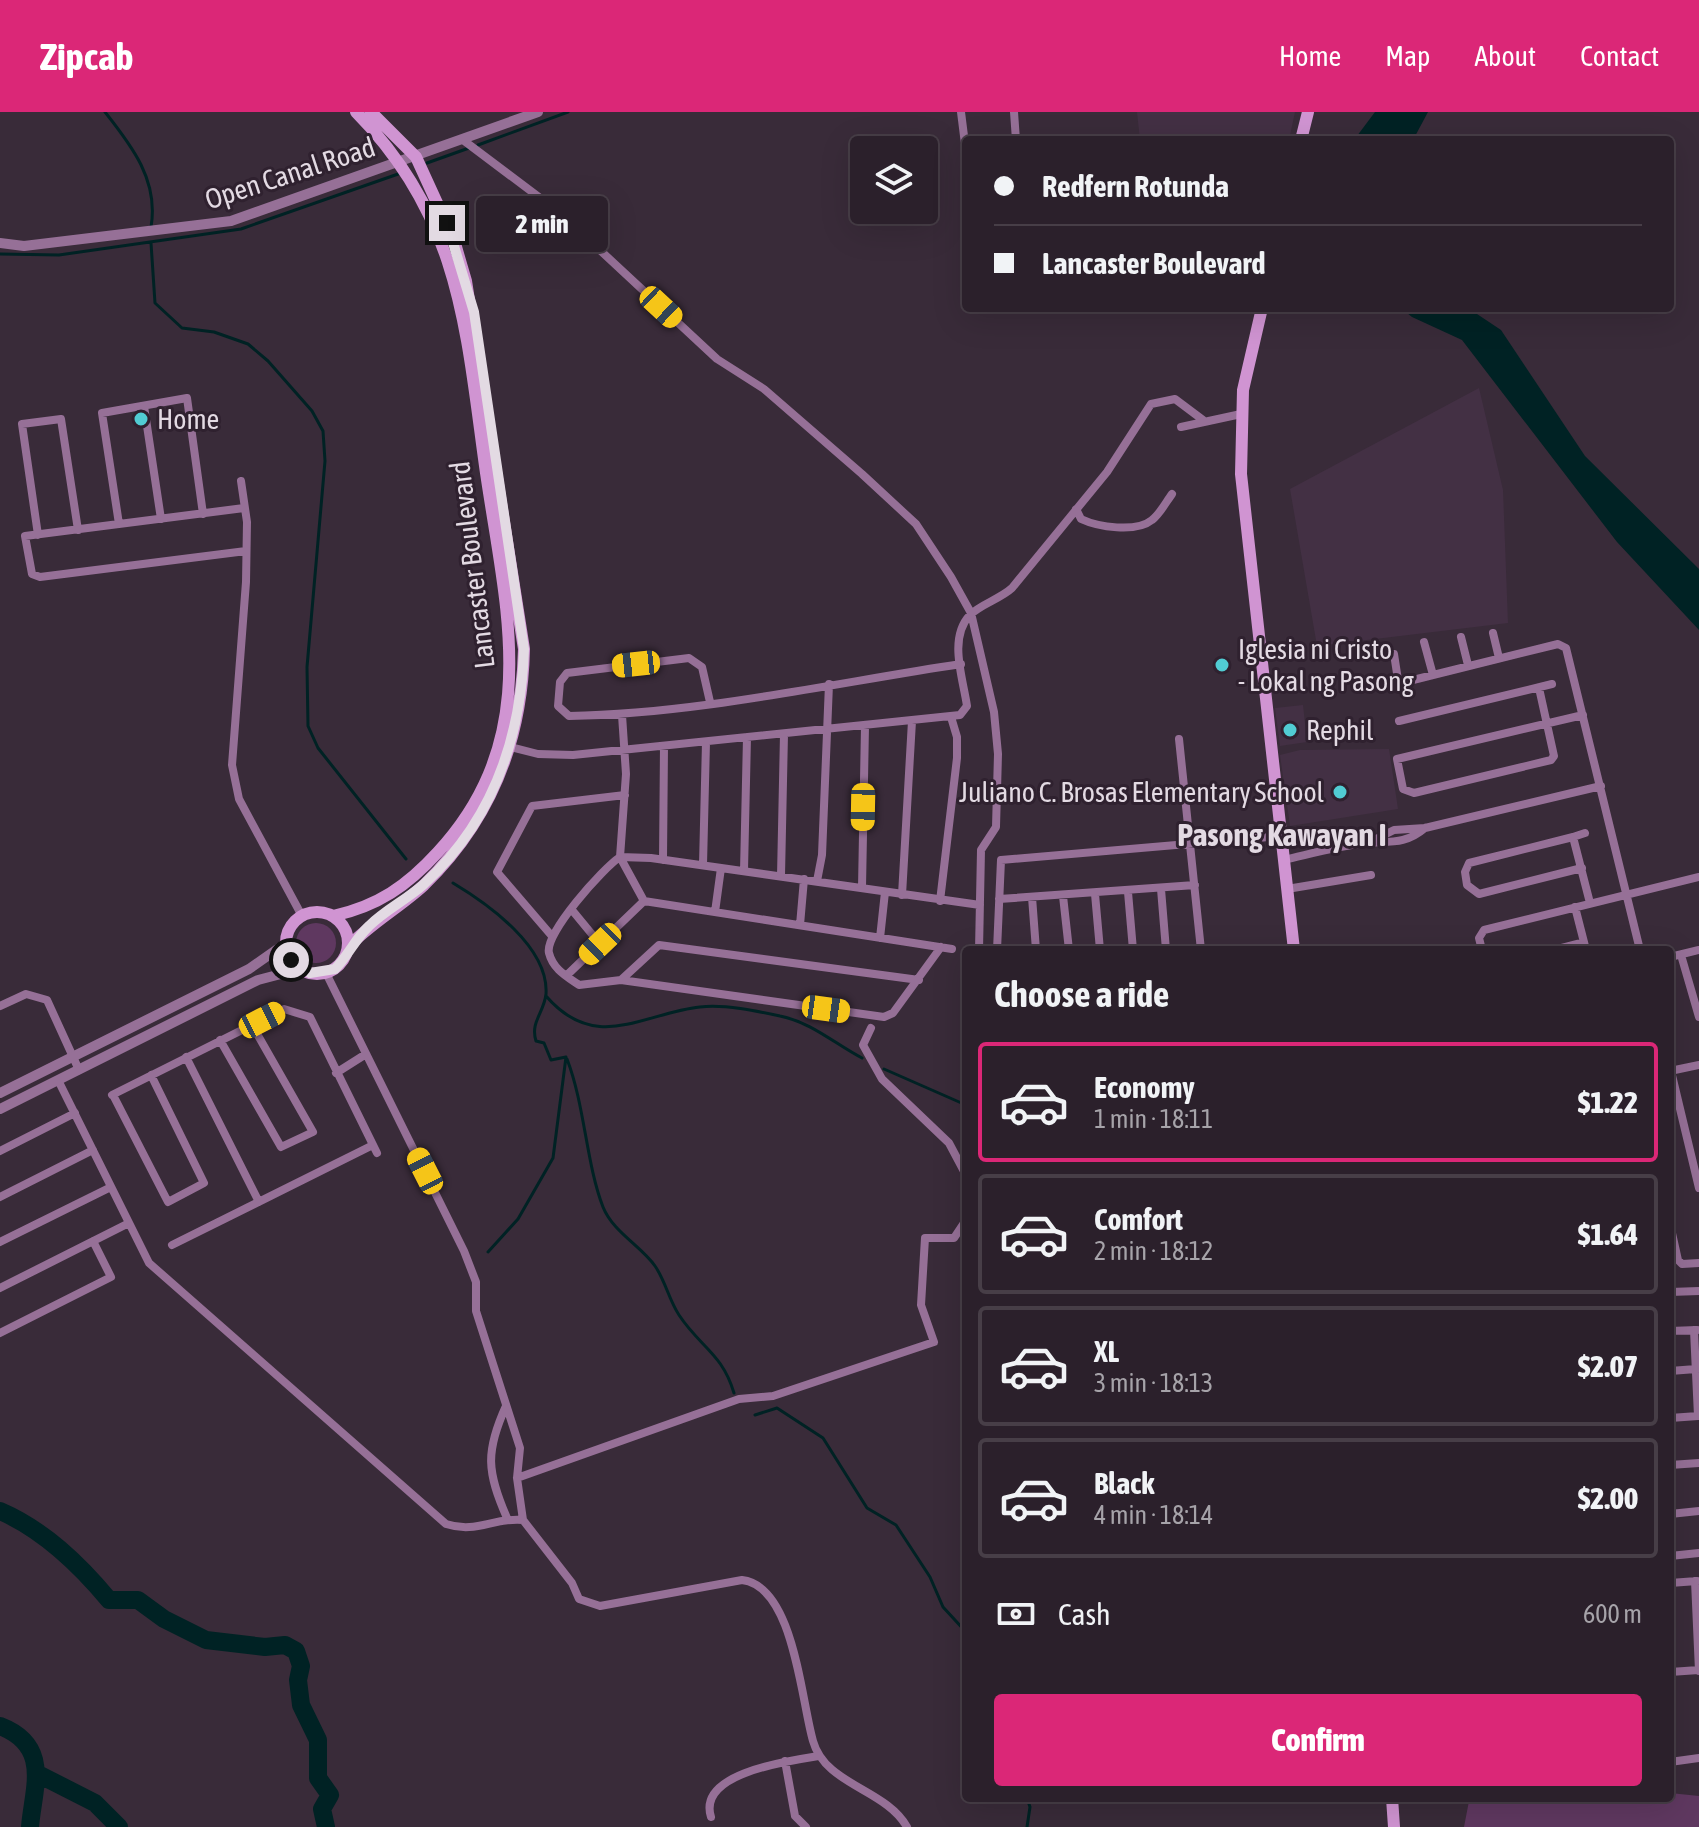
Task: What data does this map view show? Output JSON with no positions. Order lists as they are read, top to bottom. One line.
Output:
{"streets":{"main road":["Lancaster Boulevard"],"street":["Open Canal Road"]},"crossings":[["Open Canal Road","Lancaster Boulevard"]],"districts":["Pasong Kawayan I"],"places":["Home","Iglesia ni Cristo - Lokal ng Pasong","Rephil","Juliano C. Brosas Elementary School"],"page":{"header":"Zipcab","nav":["Home","Map","About","Contact"],"banner":["Redfern Rotunda","Lancaster Boulevard"],"bubble":"2 min","heading":"Choose a ride","list":[{"name":"Economy","note":"1 min · 18:11","value":"$1.22"},{"name":"Comfort","note":"2 min · 18:12","value":"$1.64"},{"name":"XL","note":"3 min · 18:13","value":"$2.07"},{"name":"Black","note":"4 min · 18:14","value":"$2.00"}],"pay":["Cash","600 m"],"buttons":"Confirm"}}
